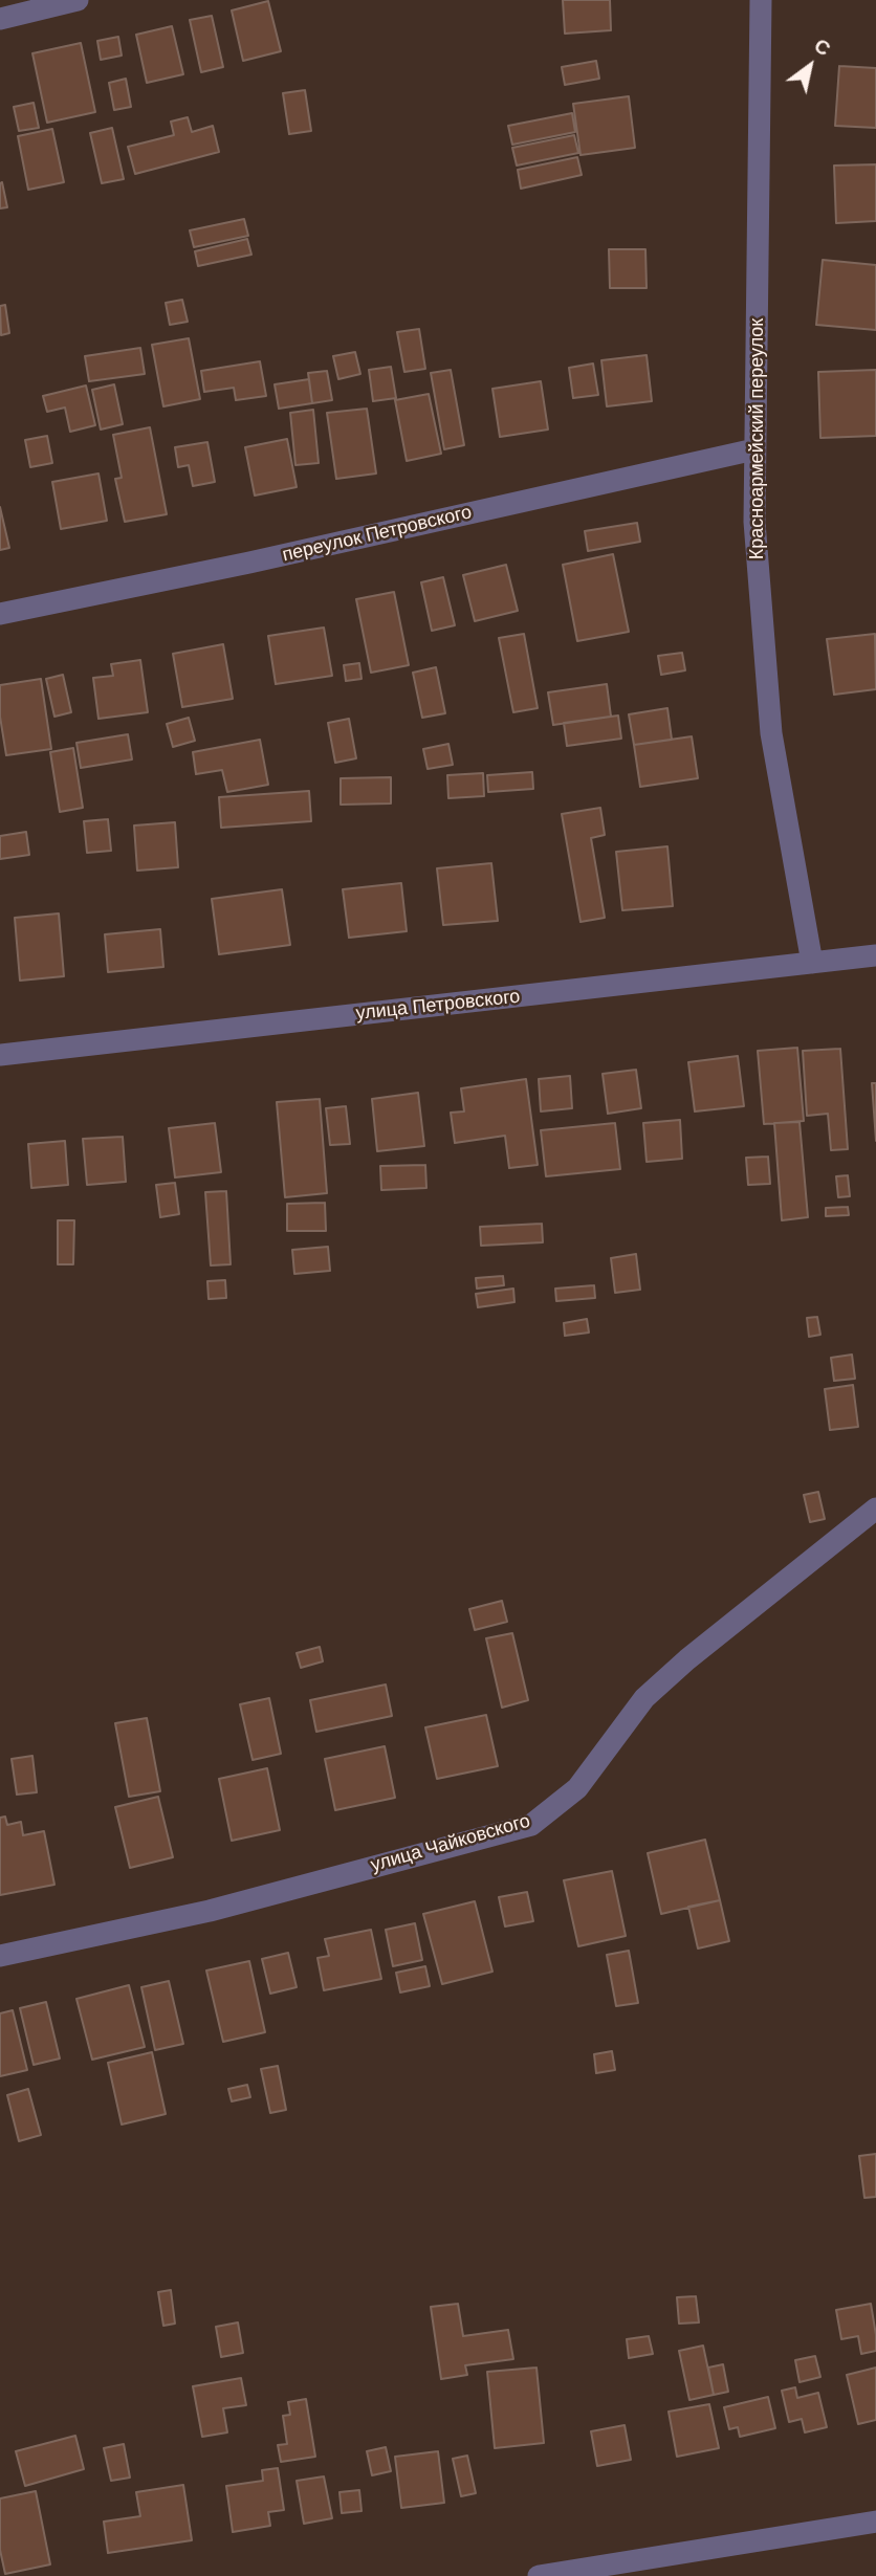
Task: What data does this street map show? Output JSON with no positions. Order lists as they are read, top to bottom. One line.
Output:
{"streets":{"street":["Красноармейский переулок","переулок Петровского","улица Петровского","улица Чайковского"]},"crossings":[["Красноармейский переулок","переулок Петровского"],["Красноармейский переулок","улица Петровского"]],"north":"top right"}
